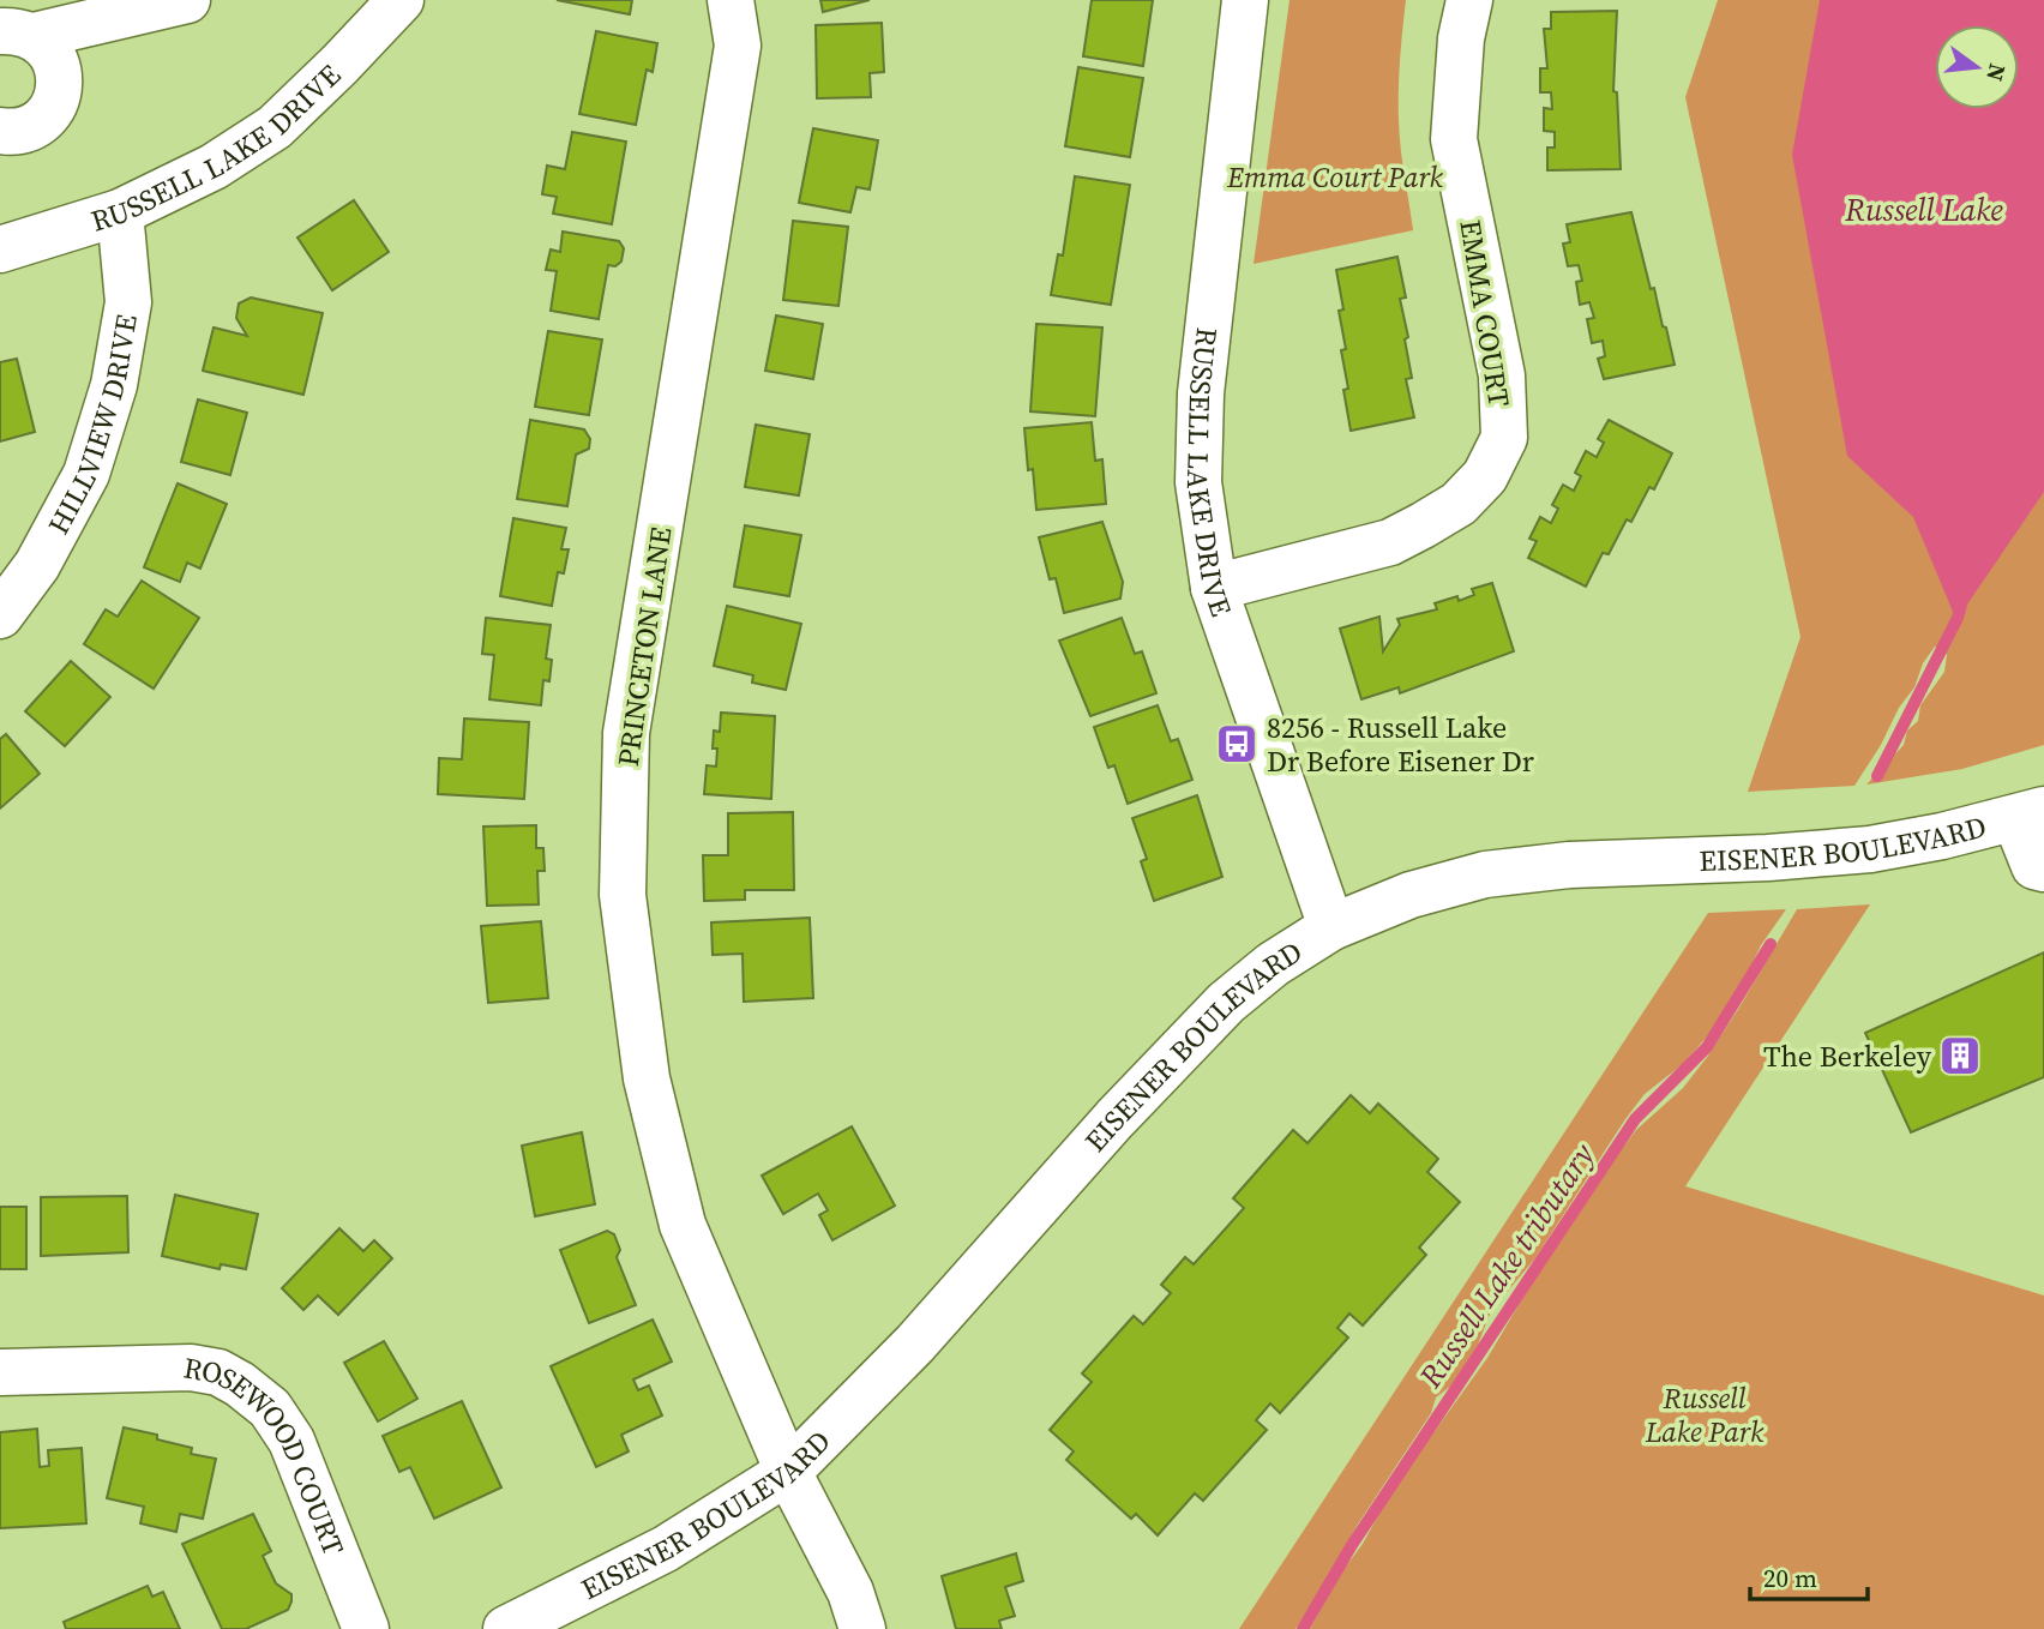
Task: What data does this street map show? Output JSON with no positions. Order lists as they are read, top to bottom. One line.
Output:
{"streets":{"street":["RUSSELL LAKE DRIVE","EMMA COURT","HILLVIEW DRIVE","PRINCETON LANE","EISENER BOULEVARD","ROSEWOOD COURT"]},"crossings":[["RUSSELL LAKE DRIVE","EMMA COURT"],["RUSSELL LAKE DRIVE","HILLVIEW DRIVE"],["RUSSELL LAKE DRIVE","EISENER BOULEVARD"],["PRINCETON LANE","EISENER BOULEVARD"]],"water":["Russell Lake","Russell Lake tributary"],"parks":["Emma Court Park","Russell Lake Park"],"places":{"bus stop":["8256 - Russell Lake Dr Before Eisener Dr"],"building":["The Berkeley"]},"scale_bar":"20 m","north":"right"}
